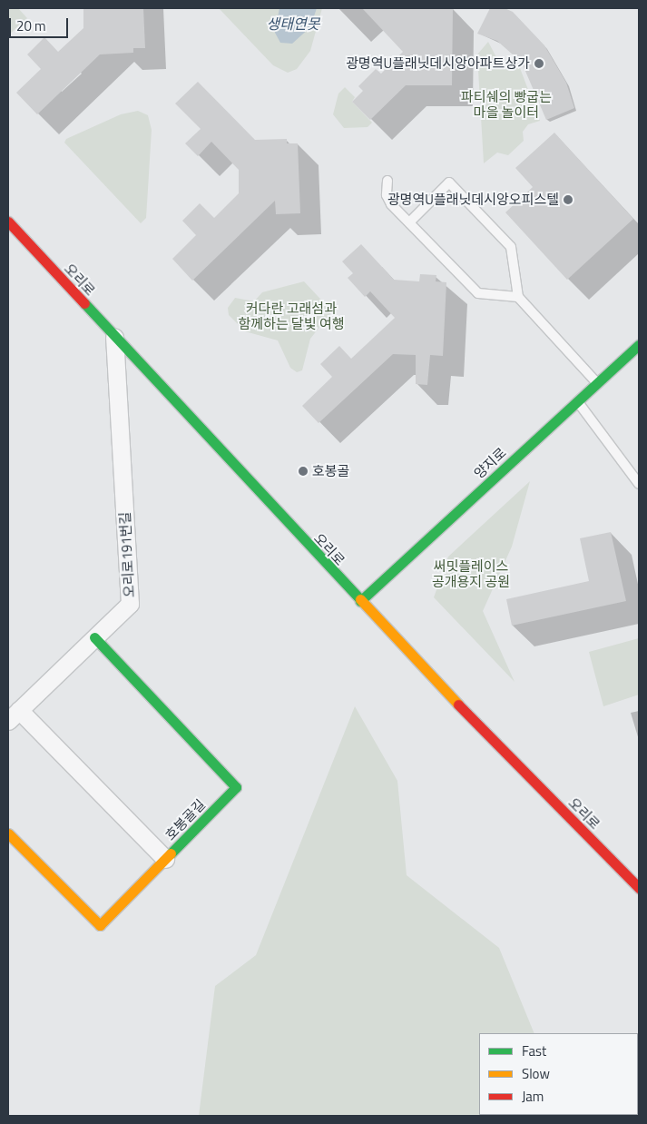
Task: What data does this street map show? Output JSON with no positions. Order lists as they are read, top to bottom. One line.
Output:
{"streets":{"main road":["오리로","양지로","호봉골길"],"street":["오리로191번길"]},"crossings":[["오리로","양지로"],["오리로","오리로191번길"],["오리로191번길","호봉골길"]],"water":["생태연못"],"parks":["파티쉐의 빵굽는 마을 놀이터","커다란 고래섬과 함께하는 달빛 여행","써밋플레이스 공개용지 공원"],"places":["광명역U플래닛데시앙아파트상가","광명역U플래닛데시앙오피스텔","호봉골"],"legend":["Fast","Slow","Jam"],"scale_bar":"20 m"}
